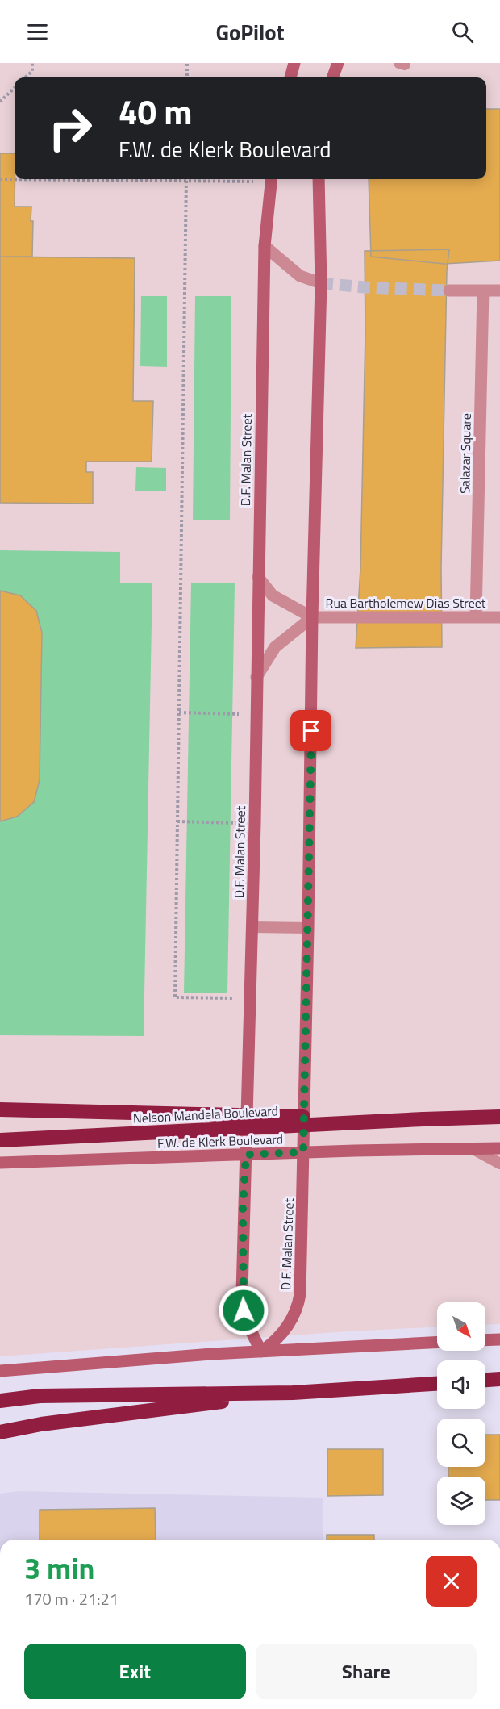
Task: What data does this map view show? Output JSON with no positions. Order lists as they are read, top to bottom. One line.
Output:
{"streets":{"highway":["Nelson Mandela Boulevard"],"street":["Salazar Square","D.F. Malan Street","Rua Bartholemew Dias Street","F.W. de Klerk Boulevard"]},"crossings":[["Salazar Square","Rua Bartholemew Dias Street"],["D.F. Malan Street","Rua Bartholemew Dias Street"],["D.F. Malan Street","F.W. de Klerk Boulevard"]],"north":"bottom right","page":{"header":"GoPilot","turn":["40 m","F.W. de Klerk Boulevard"],"heading":["3 min","170 m · 21:21"],"buttons":["Exit","Share"]}}
